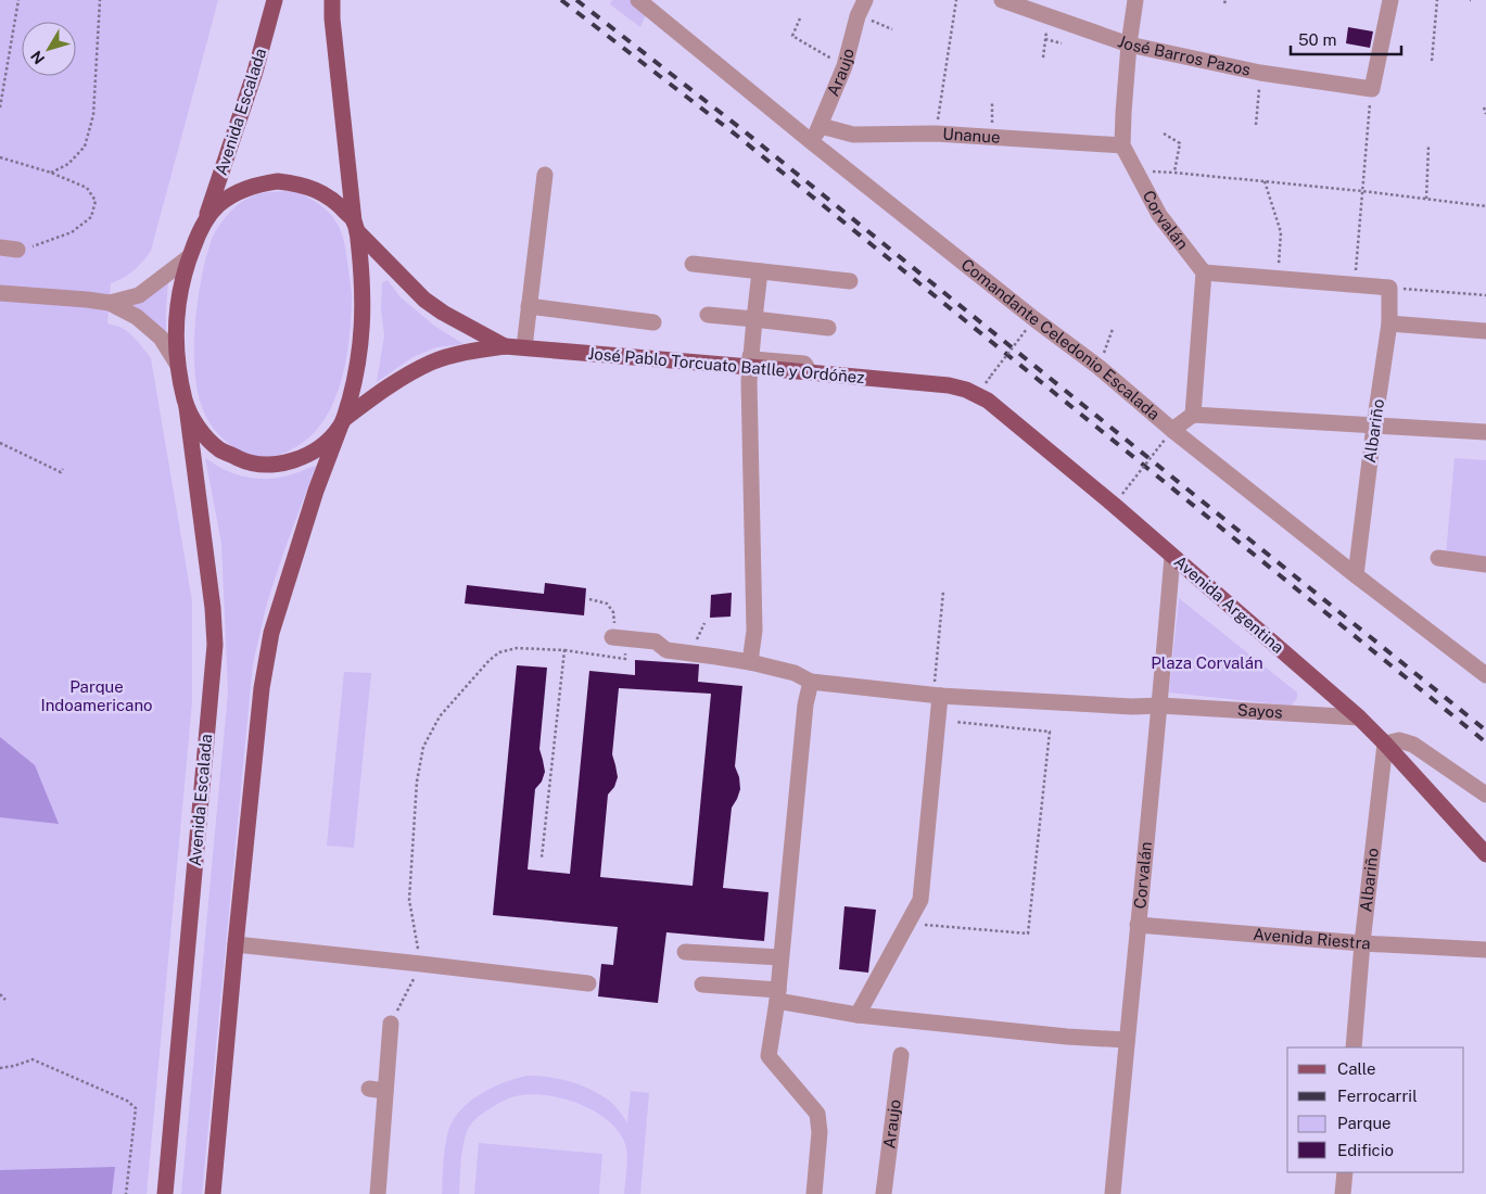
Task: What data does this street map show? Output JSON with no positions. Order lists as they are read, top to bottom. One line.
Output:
{"streets":{"main road":["Avenida Escalada","José Pablo Torcuato Batlle y Ordóñez","Avenida Argentina"],"street":["José Barros Pazos","Araujo","Unanue","Corvalán","Comandante Celedonio Escalada","Albariño","Sayos","Avenida Riestra"]},"crossings":[["José Barros Pazos","Corvalán"],["Araujo","Unanue"],["Araujo","Comandante Celedonio Escalada"],["Avenida Escalada","José Pablo Torcuato Batlle y Ordóñez"],["Unanue","Corvalán"],["Corvalán","Avenida Argentina"],["Corvalán","Sayos"],["Corvalán","Avenida Riestra"],["Comandante Celedonio Escalada","Albariño"],["José Pablo Torcuato Batlle y Ordóñez","Avenida Argentina"],["Albariño","Avenida Argentina"],["Albariño","Avenida Riestra"],["Avenida Argentina","Sayos"]],"parks":["Plaza Corvalán","Parque Indoamericano"],"legend":["Calle","Ferrocarril","Parque","Edificio"],"scale_bar":"50 m","north":"bottom left"}
